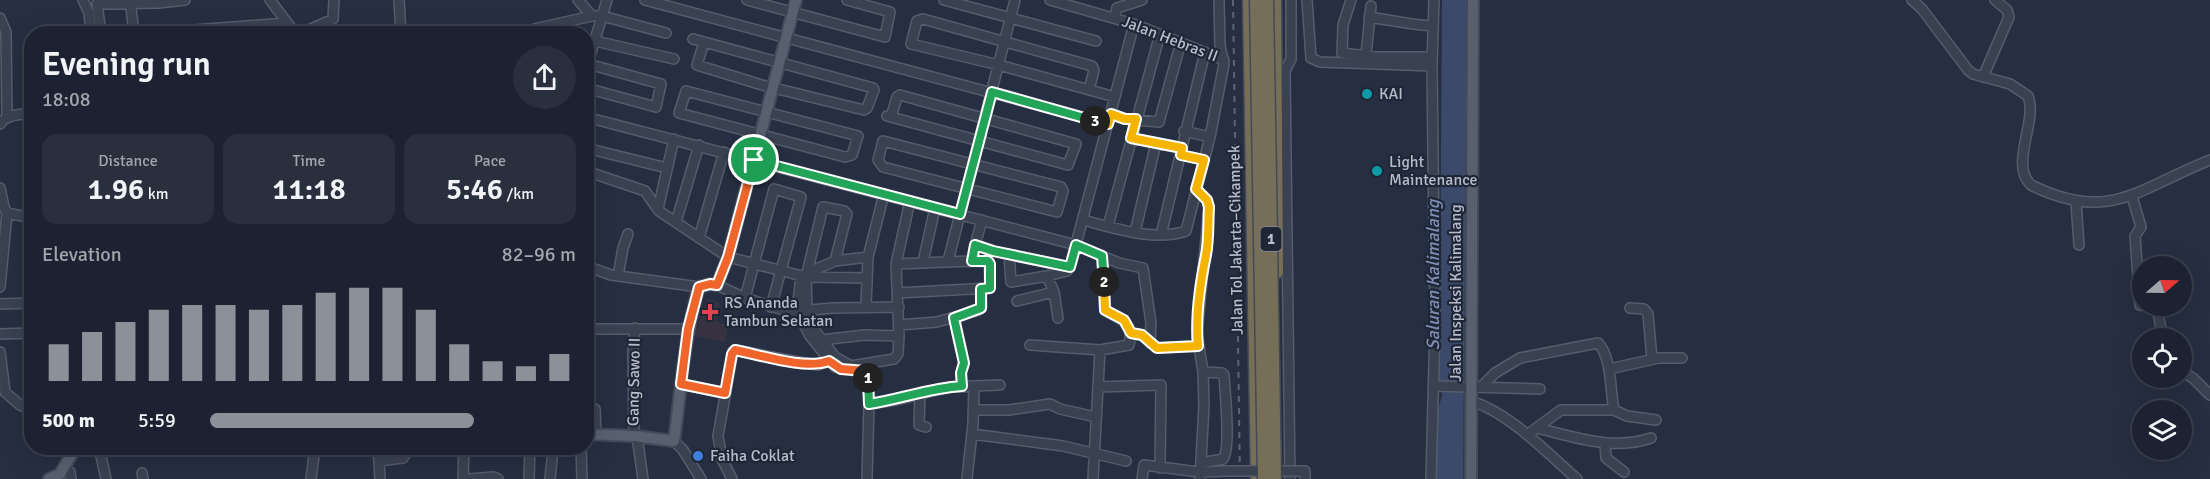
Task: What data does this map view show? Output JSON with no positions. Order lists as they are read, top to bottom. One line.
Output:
{"streets":{"highway":["1","Jalan Tol Jakarta–Cikampek"],"main road":["Jalan Inspeksi Kalimalang"],"street":["Jalan Hebras II","Gang Sawo II"]},"water":["Saluran Kalimalang"],"places":{"other":["KAI","Light Maintenance","Faiha Coklat"],"health":["RS Ananda Tambun Selatan"]},"north":"right","page":{"heading":["Evening run","18:08"],"pins":["3","2","1"],"stats":[["Distance","1.96 km"],["Time","11:18"],["Pace","5:46 /km"]],"chart":["Elevation","82–96 m"],"list":[{"name":"500 m","note":"5:59"}]}}
